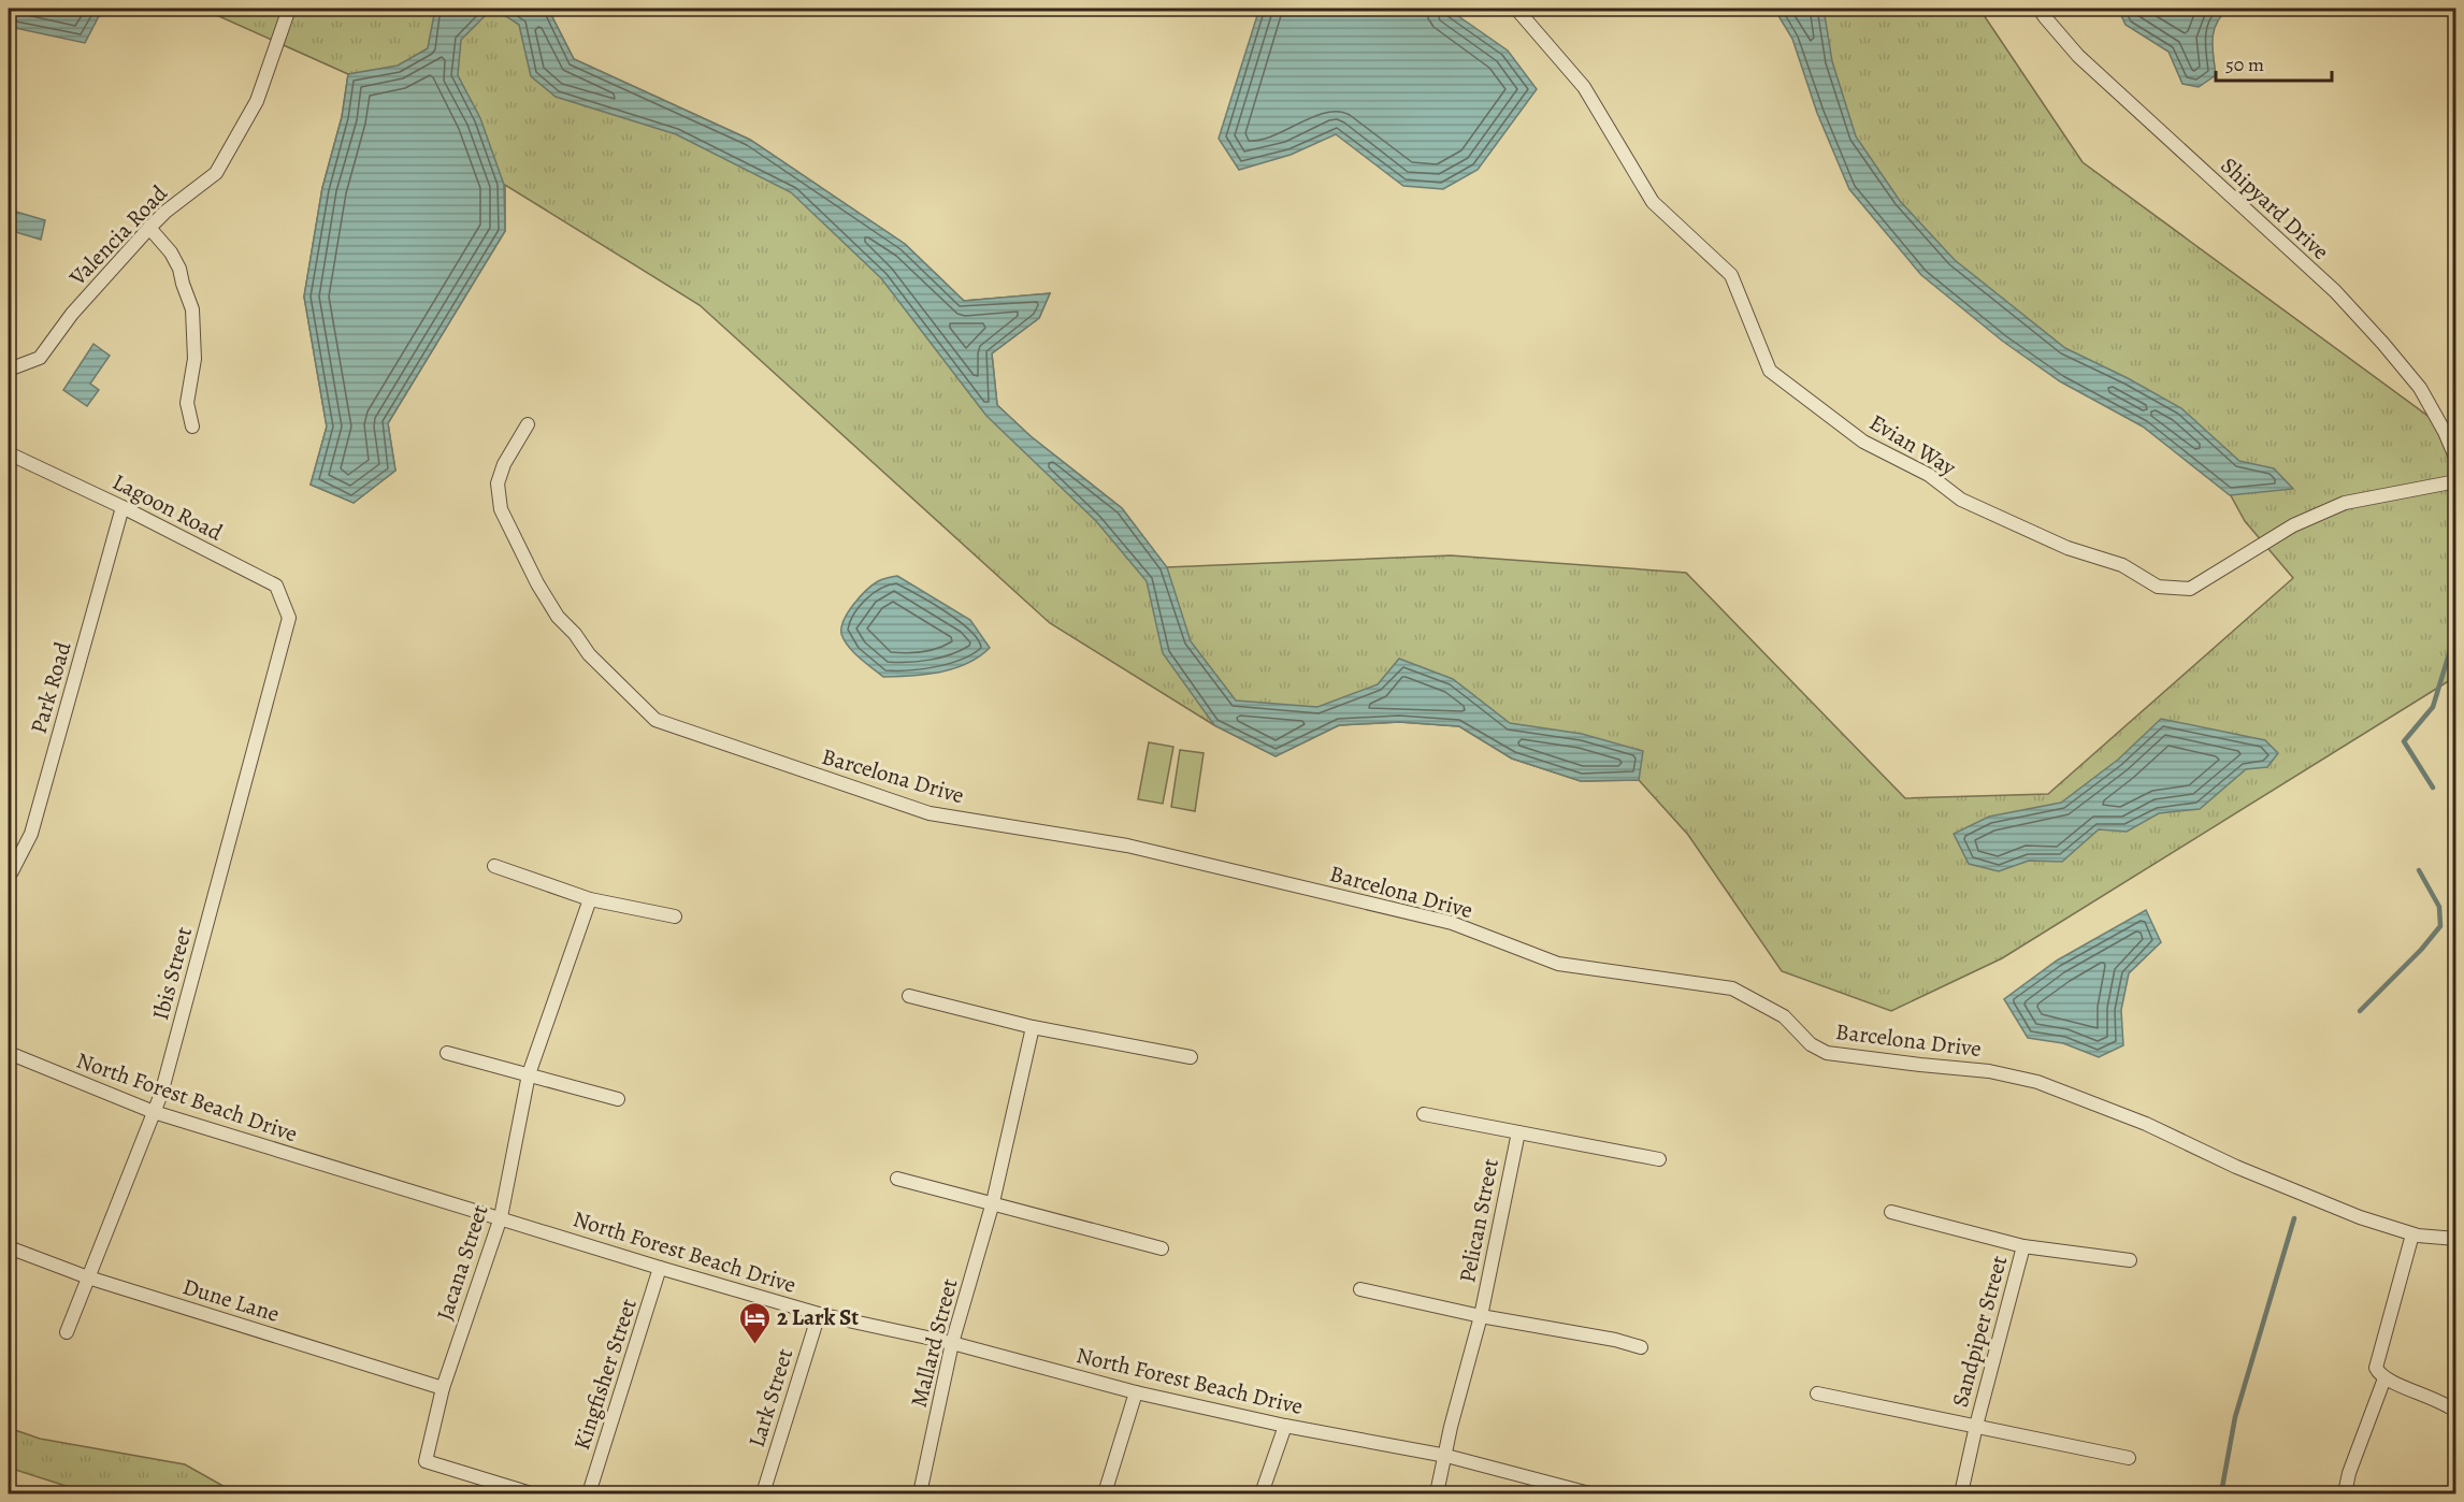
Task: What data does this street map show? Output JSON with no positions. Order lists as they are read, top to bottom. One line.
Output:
{"streets":{"street":["Shipyard Drive","Valencia Road","Evian Way","Lagoon Road","Park Road","Barcelona Drive","Ibis Street","North Forest Beach Drive","Pelican Street","Jacana Street","Dune Lane","Sandpiper Street","Mallard Street","Kingfisher Street","Lark Street"]},"crossings":[["Lagoon Road","Park Road"],["Lagoon Road","Ibis Street"],["Ibis Street","North Forest Beach Drive"],["Ibis Street","Dune Lane"],["North Forest Beach Drive","Pelican Street"],["North Forest Beach Drive","Jacana Street"],["North Forest Beach Drive","Mallard Street"],["North Forest Beach Drive","Kingfisher Street"],["North Forest Beach Drive","Lark Street"],["Jacana Street","Dune Lane"]],"places":{"hotel":["2 Lark St"]},"scale_bar":"50 m"}
